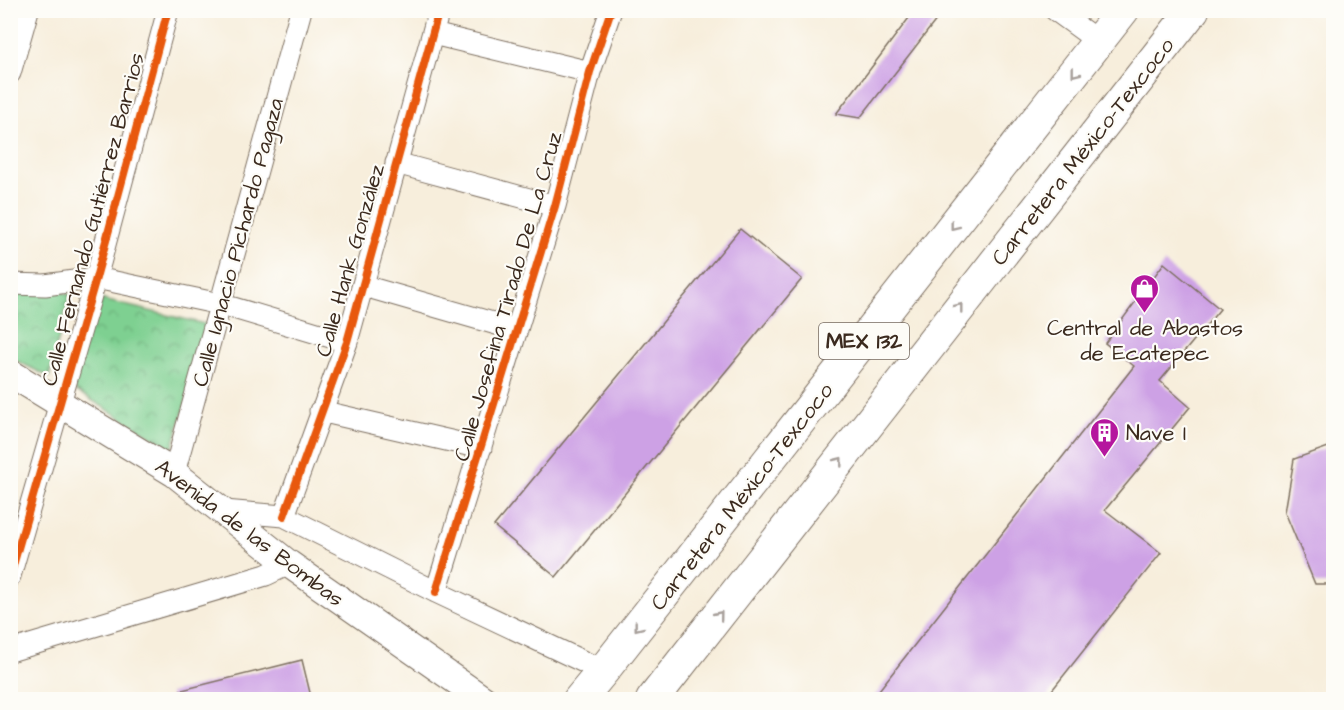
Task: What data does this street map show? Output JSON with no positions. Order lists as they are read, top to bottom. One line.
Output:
{"streets":{"highway":["Carretera México-Texcoco","MEX 132"],"main road":["Avenida de las Bombas"],"street":["Calle Fernando Gutiérrez Barrios","Calle Ignacio Pichardo Pagaza","Calle Hank González","Calle Josefina Tirado De La Cruz"]},"crossings":[["Carretera México-Texcoco","MEX 132"],["Calle Fernando Gutiérrez Barrios","Avenida de las Bombas"],["Calle Ignacio Pichardo Pagaza","Avenida de las Bombas"]],"places":{"shop":["Central de Abastos de Ecatepec"],"building":["Nave I"]}}
